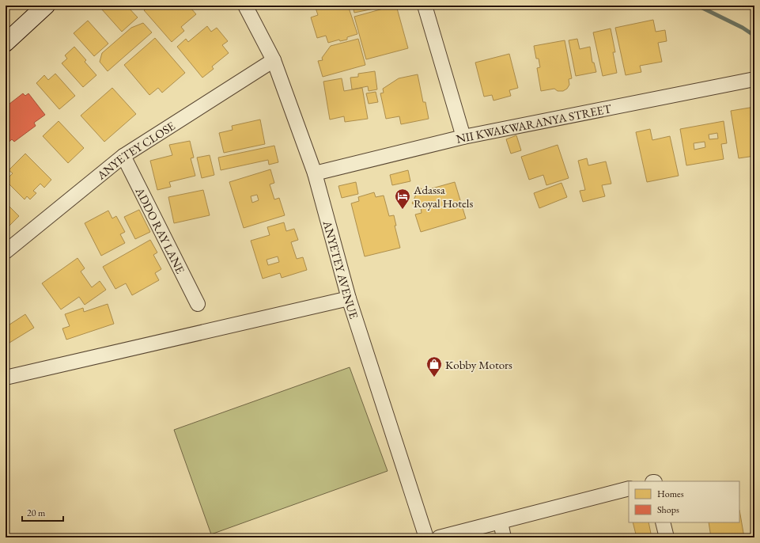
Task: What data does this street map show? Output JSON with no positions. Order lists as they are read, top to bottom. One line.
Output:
{"streets":{"street":["NII KWAKWARANYA STREET","ANYETEY CLOSE","ADDO RAY LANE","ANYETEY AVENUE"]},"crossings":[["NII KWAKWARANYA STREET","ANYETEY AVENUE"],["ANYETEY CLOSE","ADDO RAY LANE"],["ANYETEY CLOSE","ANYETEY AVENUE"]],"places":{"hotel":["Adassa Royal Hotels"],"shop":["Kobby Motors"]},"legend":["Homes","Shops"],"scale_bar":"20 m"}
